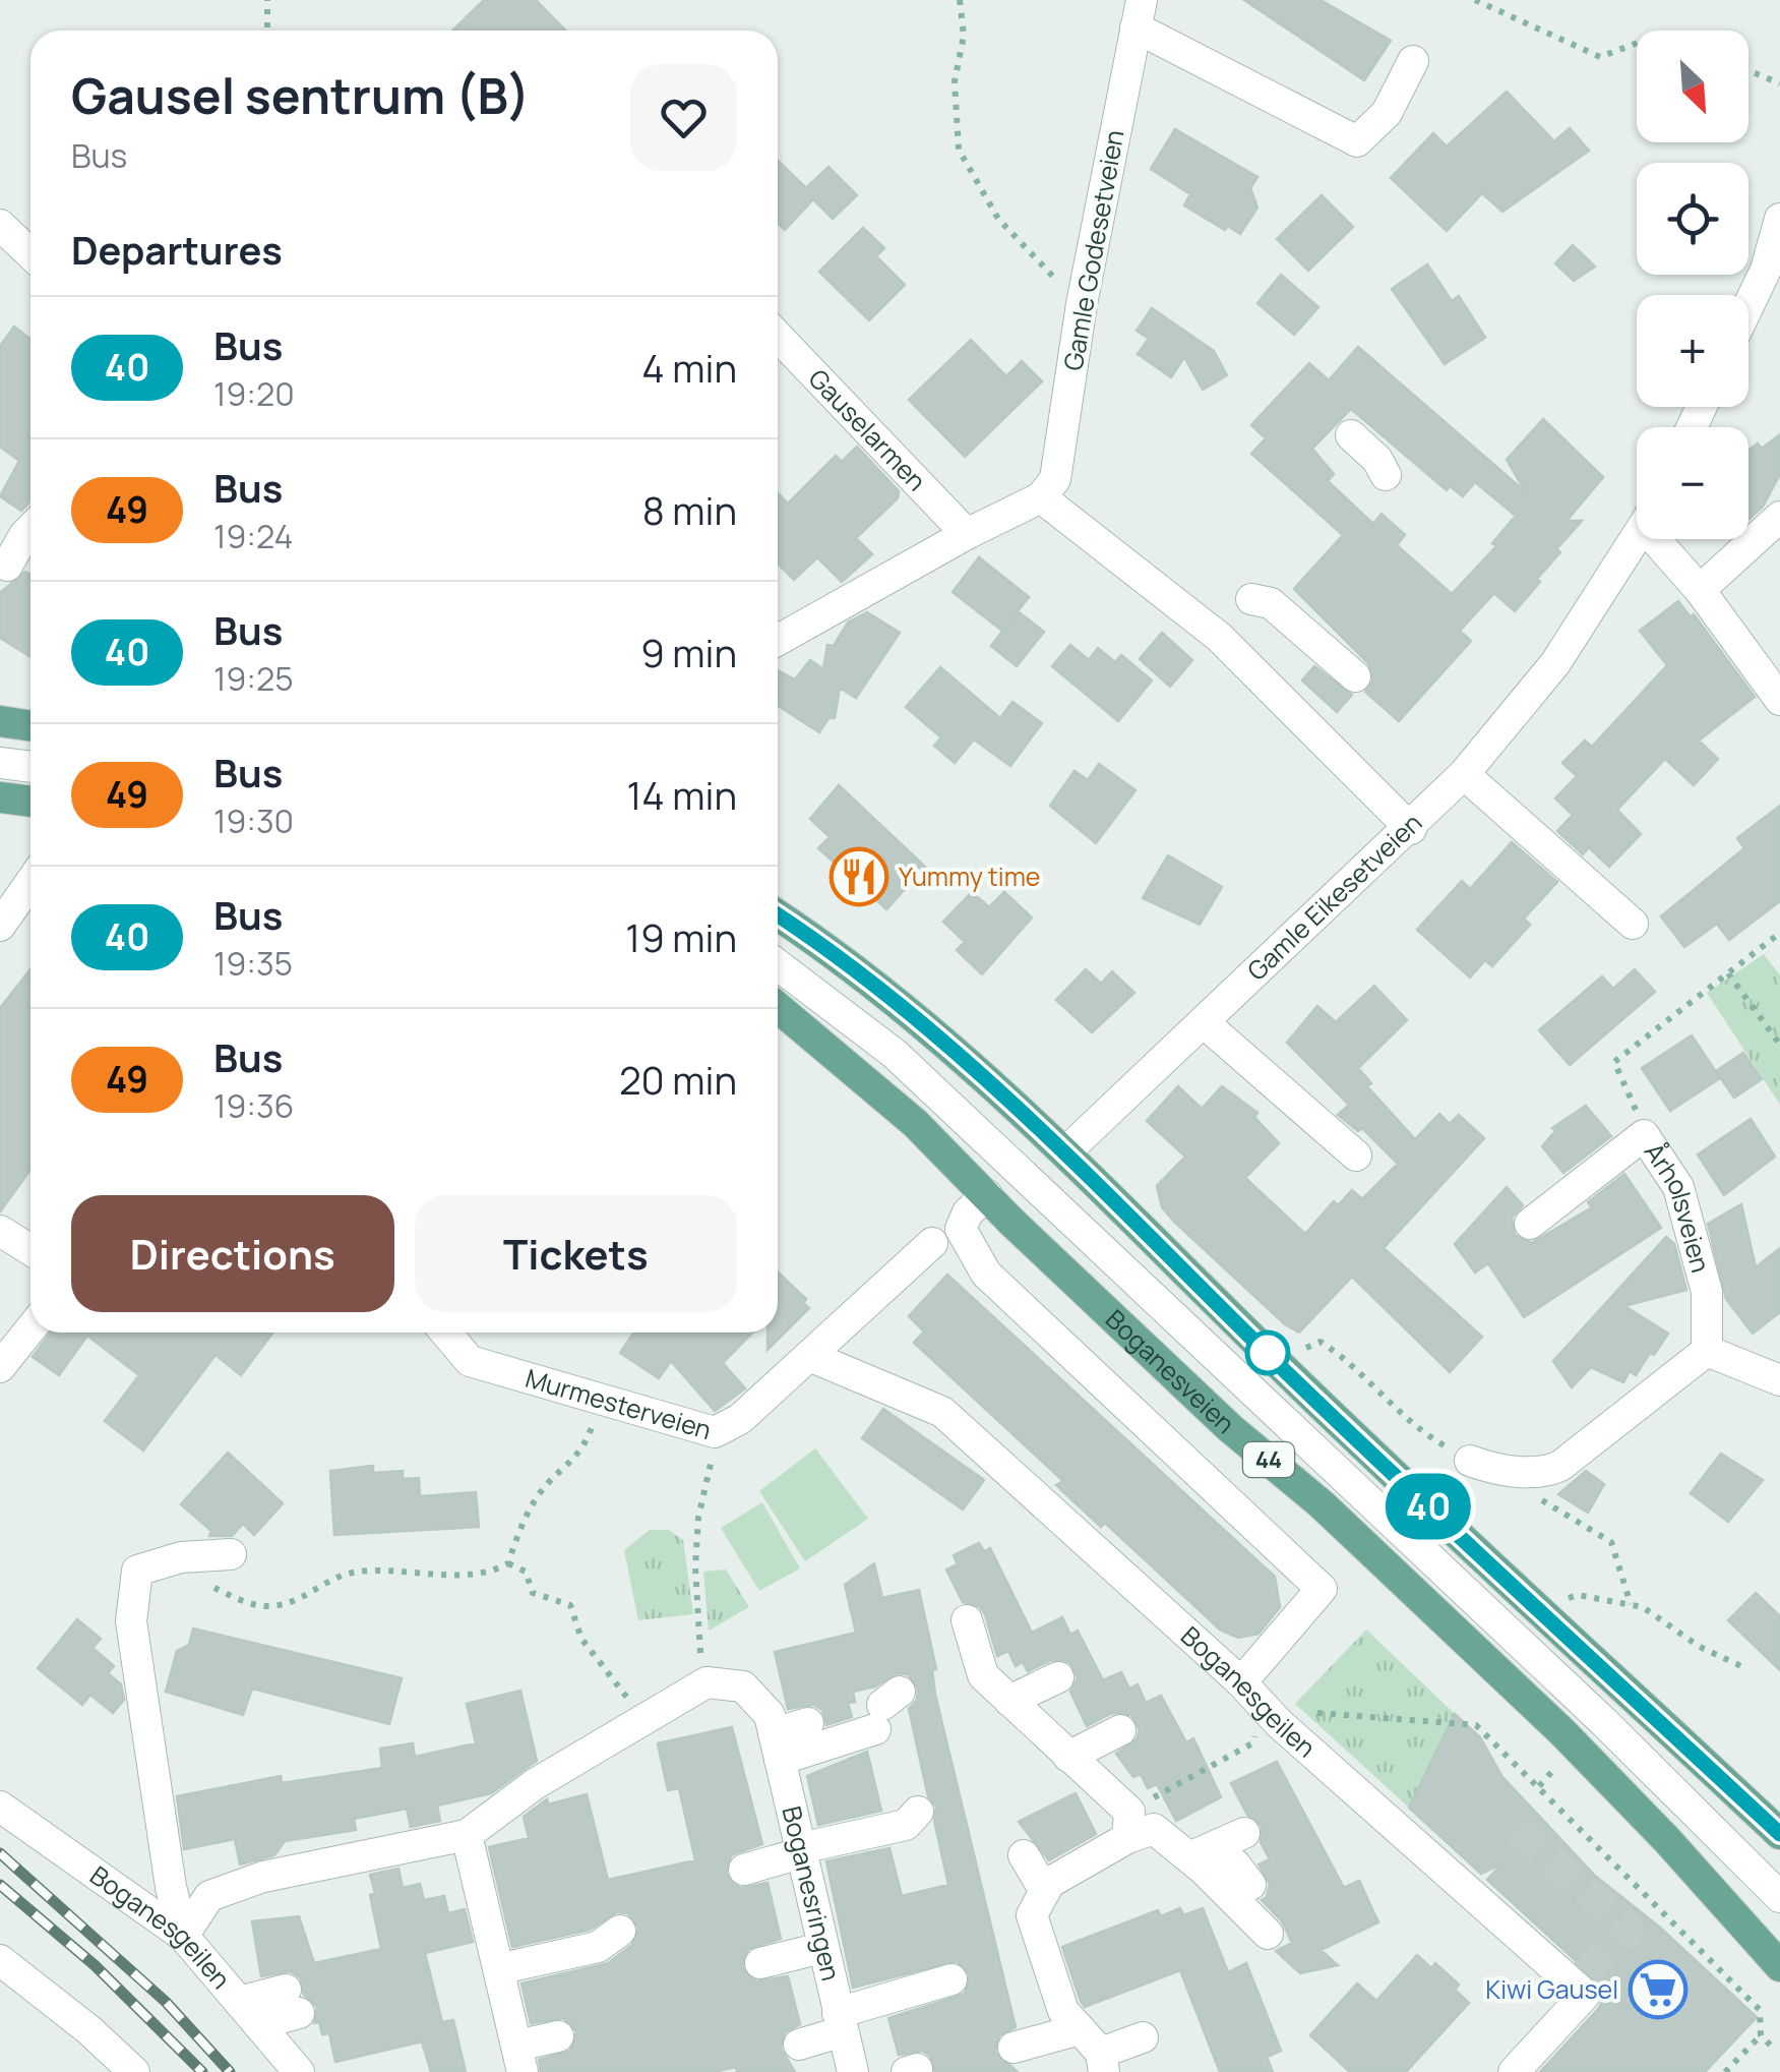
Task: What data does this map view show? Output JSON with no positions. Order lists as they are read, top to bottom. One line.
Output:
{"streets":{"main road":["Boganesveien","44"],"street":["Gamle Godesetveien","Gauselarmen","Gamle Eikesetveien","Årholsveien","Murmesterveien","Boganesgeilen","Boganesringen"]},"crossings":[["Murmesterveien","Boganesgeilen"]],"places":{"restaurant":["Yummy time"],"supermarket":["Kiwi Gausel"]},"lines":["bus line 40"],"north":"bottom right","page":{"on_map":"40","map_buttons":["+","−"],"heading":[["Gausel sentrum (B)","Bus"],"Departures"],"list":[{"mark":"40","name":"Bus","note":"19:20","value":"4 min"},{"mark":"49","name":"Bus","note":"19:24","value":"8 min"},{"mark":"40","name":"Bus","note":"19:25","value":"9 min"},{"mark":"49","name":"Bus","note":"19:30","value":"14 min"},{"mark":"40","name":"Bus","note":"19:35","value":"19 min"},{"mark":"49","name":"Bus","note":"19:36","value":"20 min"}],"buttons":["Directions","Tickets"]}}
